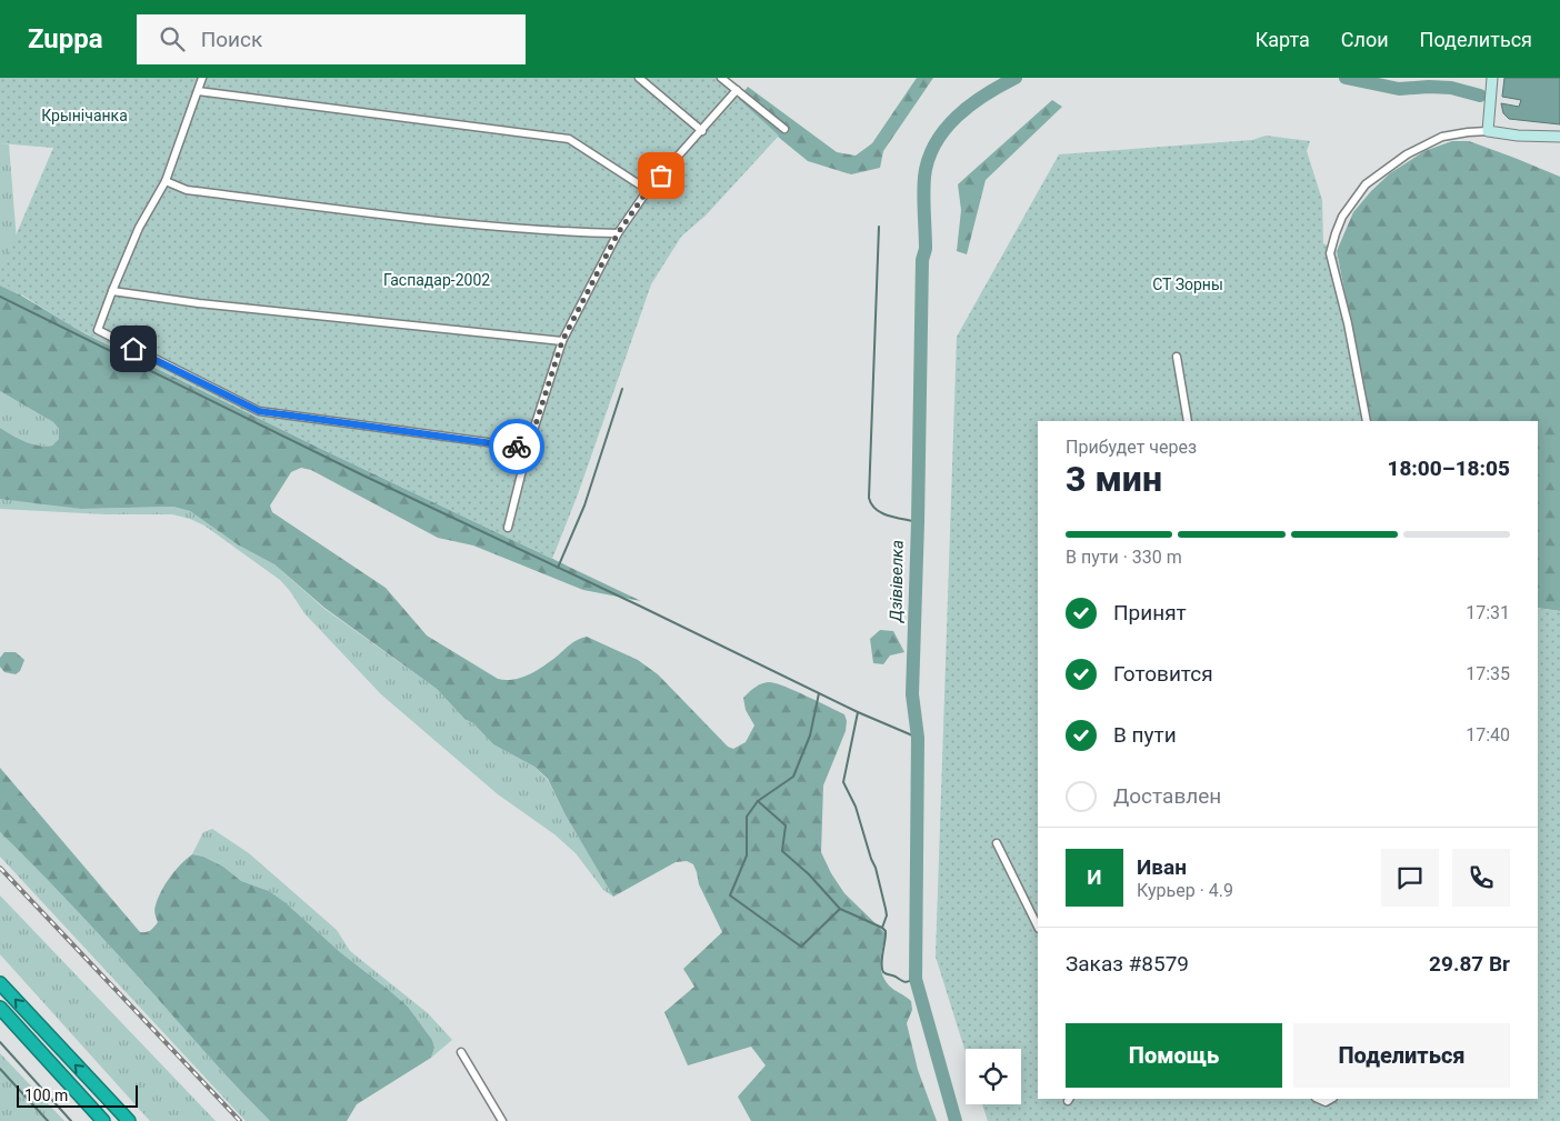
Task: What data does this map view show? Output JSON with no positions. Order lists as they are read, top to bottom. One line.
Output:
{"water":["Дзівівелка"],"parks":["Крынічанка","Гаспадар-2002","СТ Зорны"],"scale_bar":"100 m","page":{"header":"Zuppa","search":"Поиск","nav":["Карта","Слои","Поделиться"],"heading":["3 мин","Прибудет через","18:00–18:05"],"panel":["Иван","Курьер · 4.9","Заказ #8579","29.87 Br"],"bar":"В пути · 330 m","list":[["Принят","17:31"],["Готовится","17:35"],["В пути","17:40"],"Доставлен"],"round":"И","buttons":["Помощь","Поделиться"],"scale":"100 m"}}
